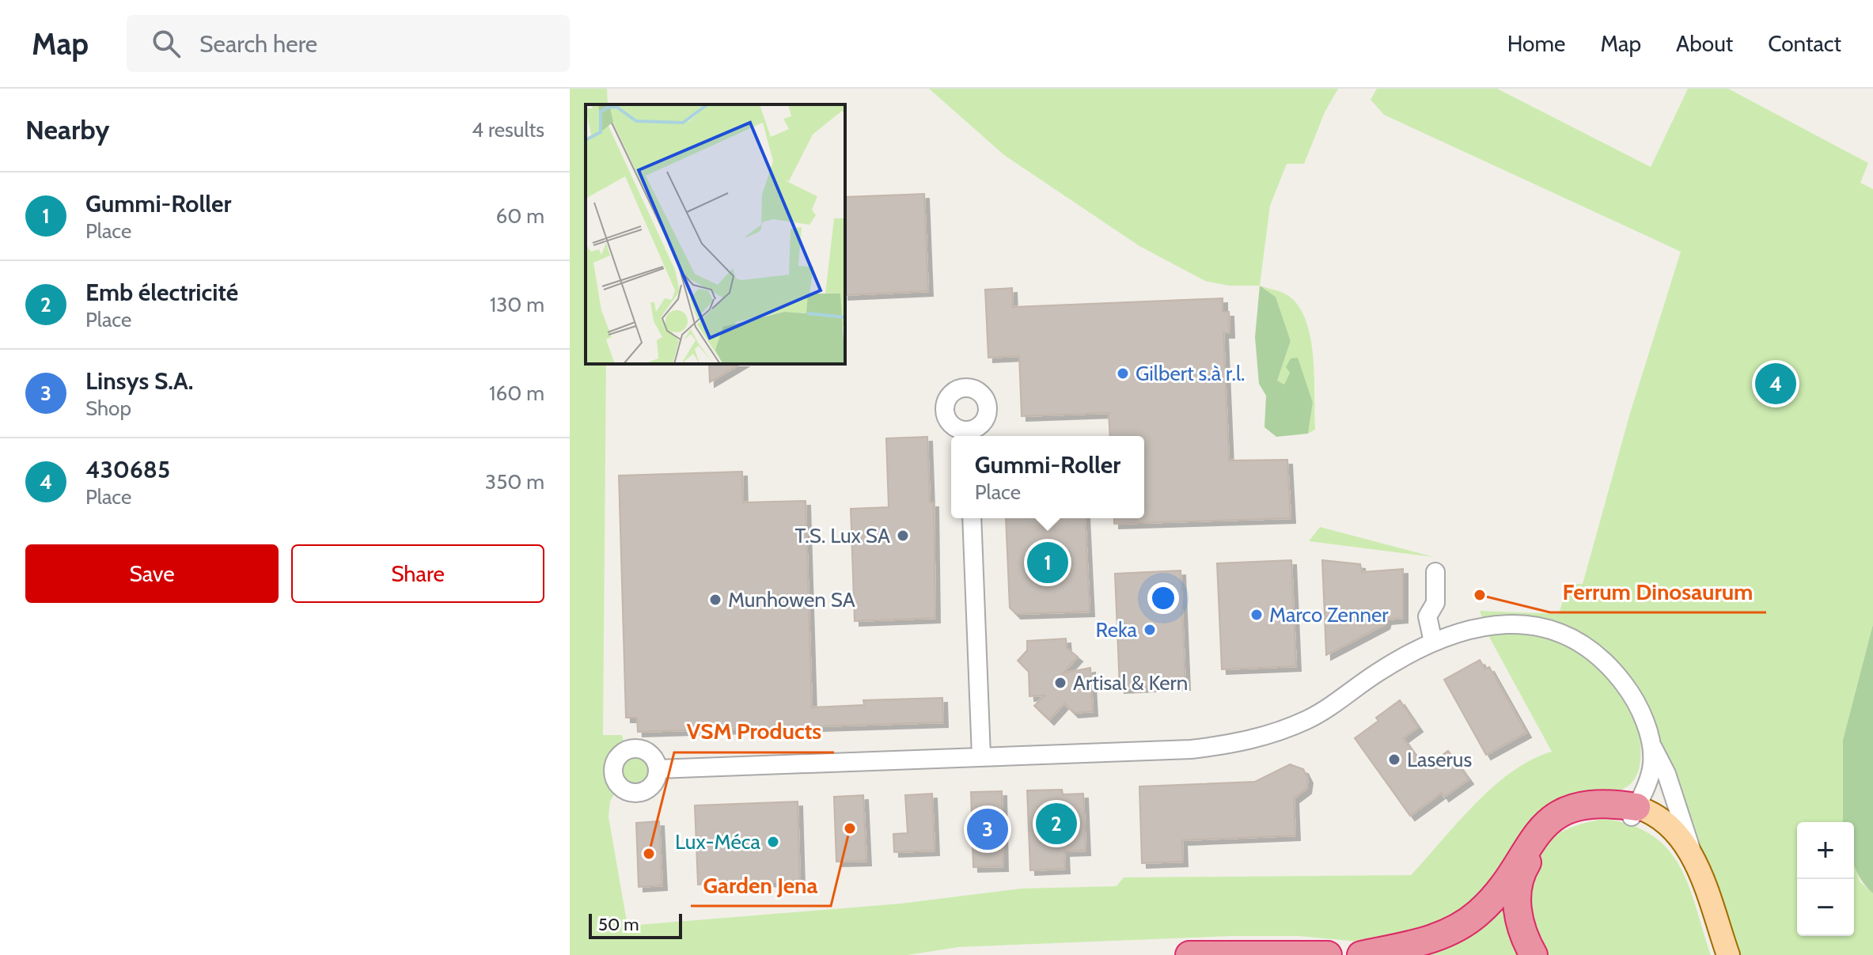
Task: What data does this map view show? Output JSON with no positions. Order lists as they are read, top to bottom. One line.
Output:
{"places":["Gilbert s.à r.l.","T.S. Lux SA","Ferrum Dinosaurum","Munhowen SA","Marco Zenner","Reka","Artisal & Kern","Laserus","Garden Jena","Lux-Méca","VSM Products"],"scale_bar":"50 m","page":{"header":"Map","search":"Search here","nav":["Home","Map","About","Contact"],"heading":["Nearby","4 results"],"list":[{"mark":"1","name":"Gummi-Roller","note":"Place","value":"60 m"},{"mark":"2","name":"Emb électricité","note":"Place","value":"130 m"},{"mark":"3","name":"Linsys S.A.","note":"Shop","value":"160 m"},{"mark":"4","name":"430685","note":"Place","value":"350 m"}],"pins":["4","1","2","3"],"popup":["Gummi-Roller","Place"],"buttons":["Save","Share"],"map_buttons":["+","−"],"scale":"50 m"}}
